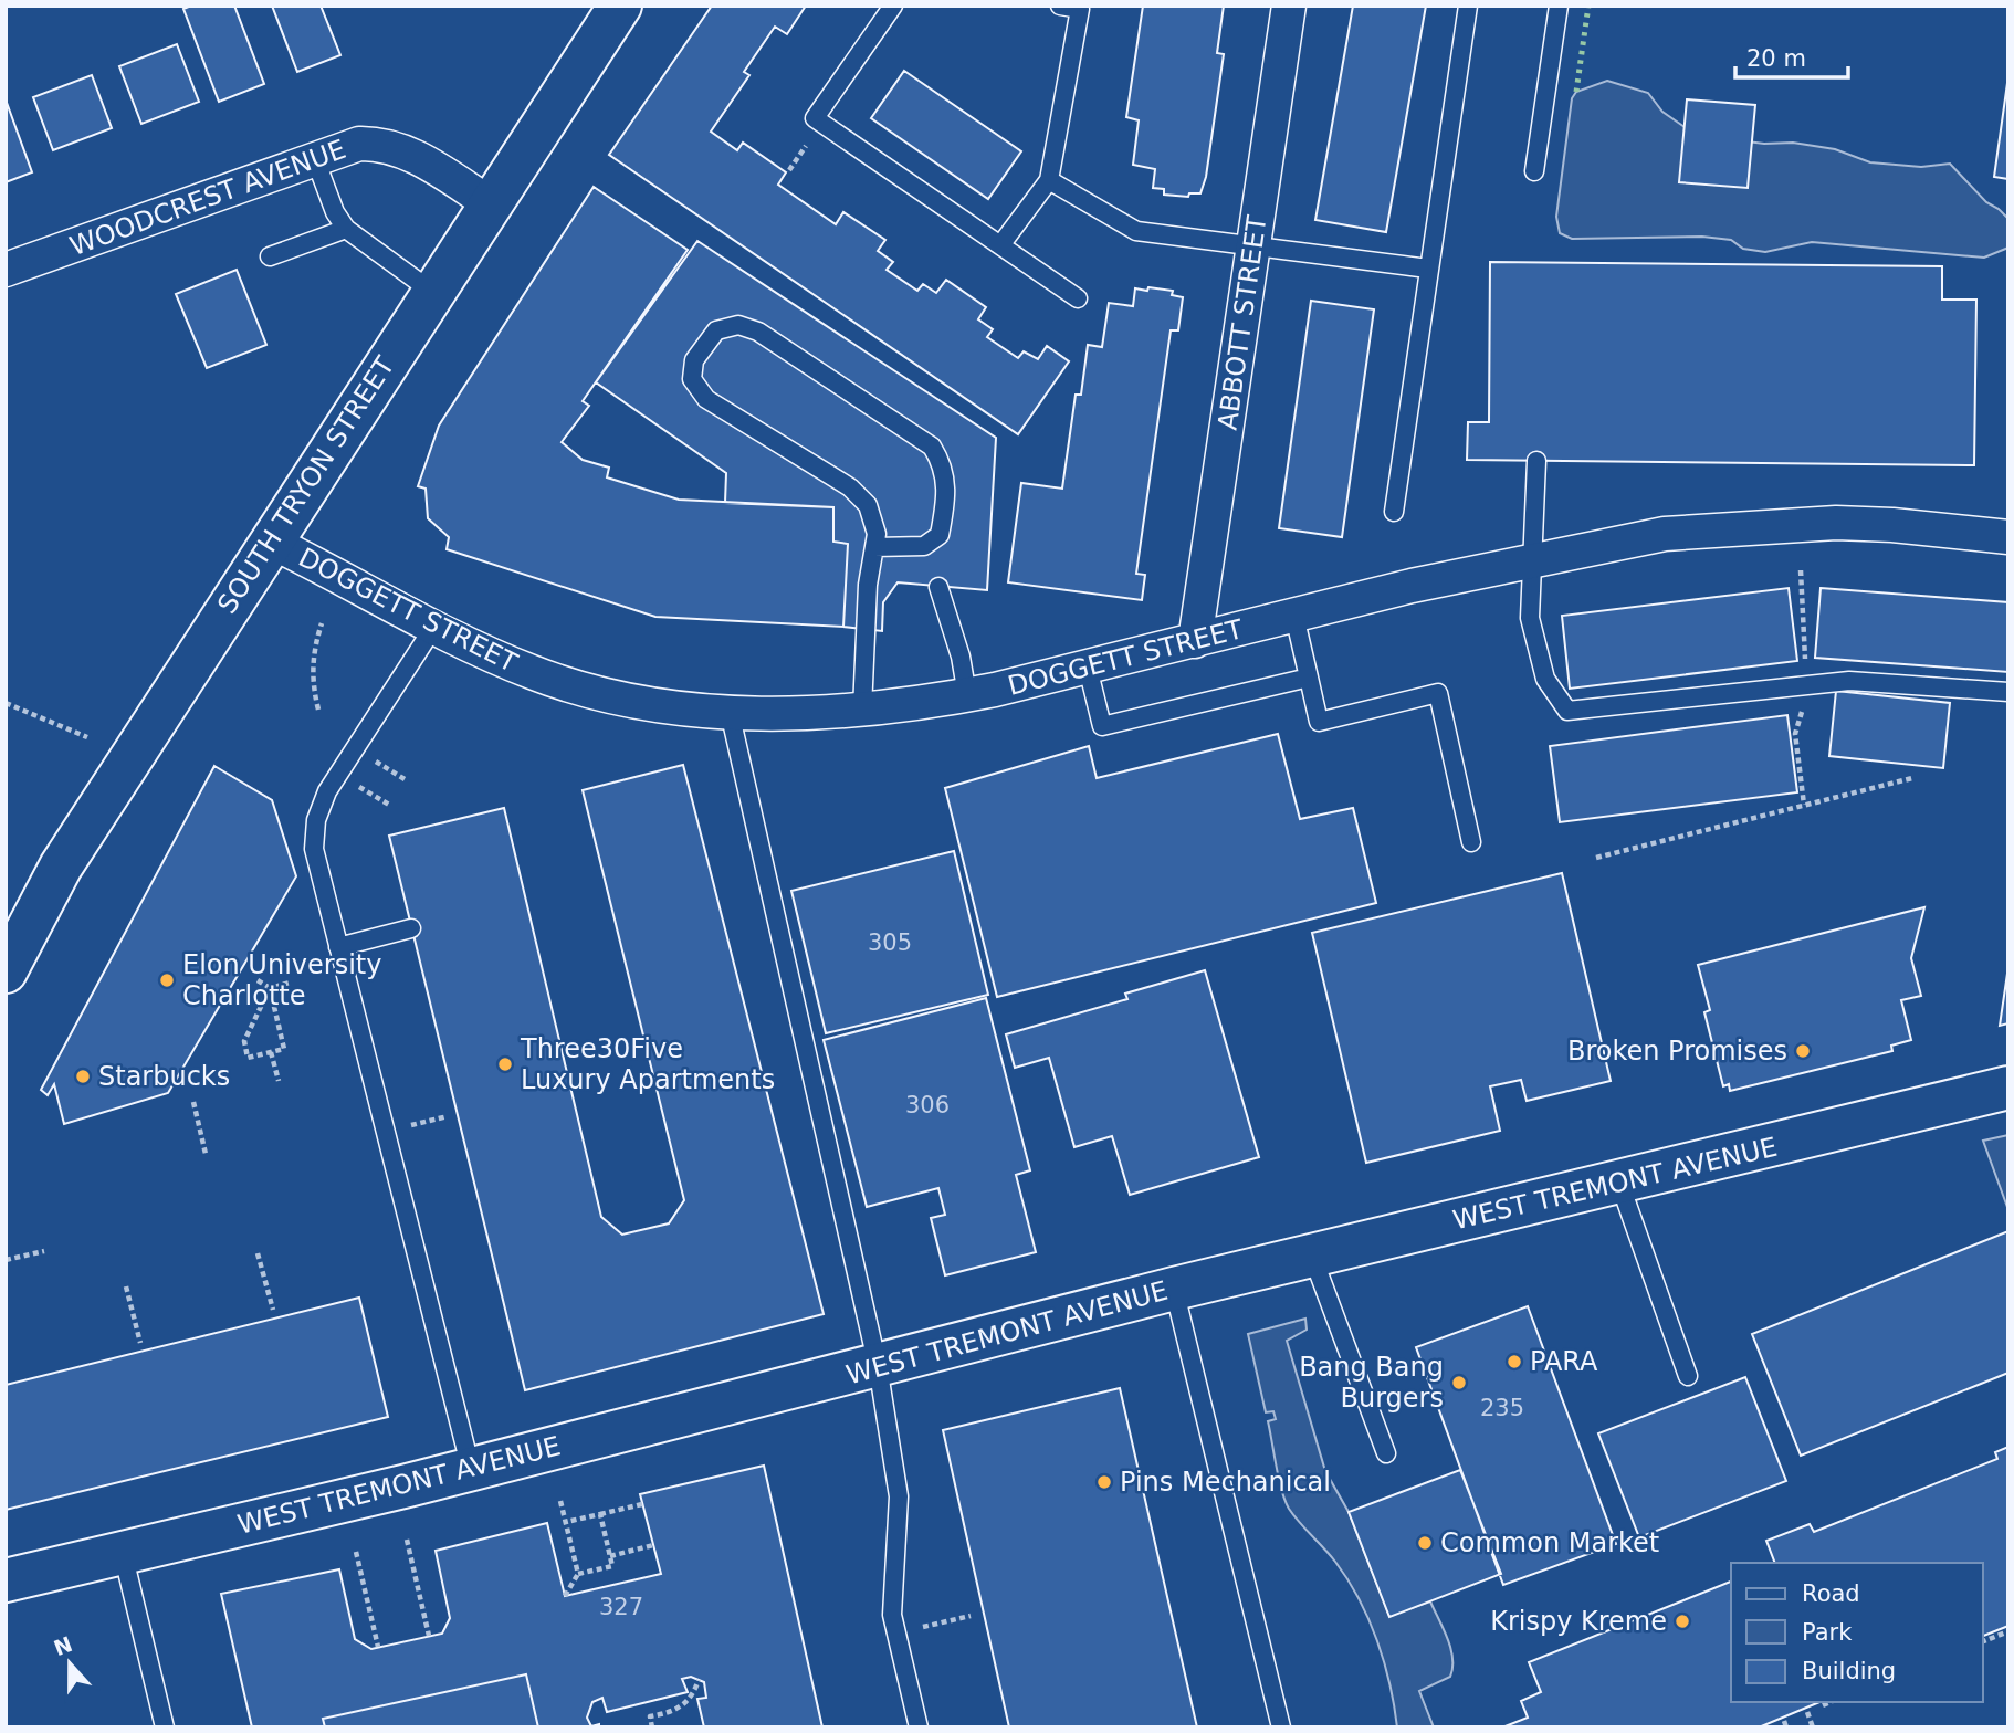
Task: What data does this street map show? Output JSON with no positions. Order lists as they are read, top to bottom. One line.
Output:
{"streets":{"street":["WOODCREST AVENUE","ABBOTT STREET","SOUTH TRYON STREET","DOGGETT STREET","WEST TREMONT AVENUE"]},"crossings":[["WOODCREST AVENUE","SOUTH TRYON STREET"],["ABBOTT STREET","DOGGETT STREET"],["SOUTH TRYON STREET","DOGGETT STREET"]],"places":["Elon University Charlotte","Broken Promises","Three30Five Luxury Apartments","Starbucks","PARA","Bang Bang Burgers","Pins Mechanical","Common Market","Krispy Kreme"],"house_numbers":["305","306","235","327"],"legend":["Road","Park","Building"],"scale_bar":"20 m","north":"top"}
